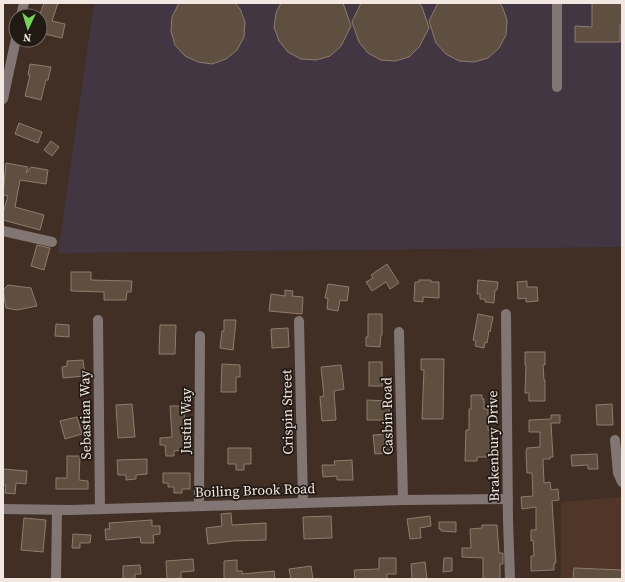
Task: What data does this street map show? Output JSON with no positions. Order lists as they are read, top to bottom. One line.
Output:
{"streets":{"street":["Crispin Street","Sebastian Way","Casbin Road","Justin Way","Brakenbury Drive","Boiling Brook Road"]},"crossings":[["Crispin Street","Boiling Brook Road"],["Sebastian Way","Boiling Brook Road"],["Casbin Road","Boiling Brook Road"],["Justin Way","Boiling Brook Road"],["Brakenbury Drive","Boiling Brook Road"]],"north":"bottom"}
